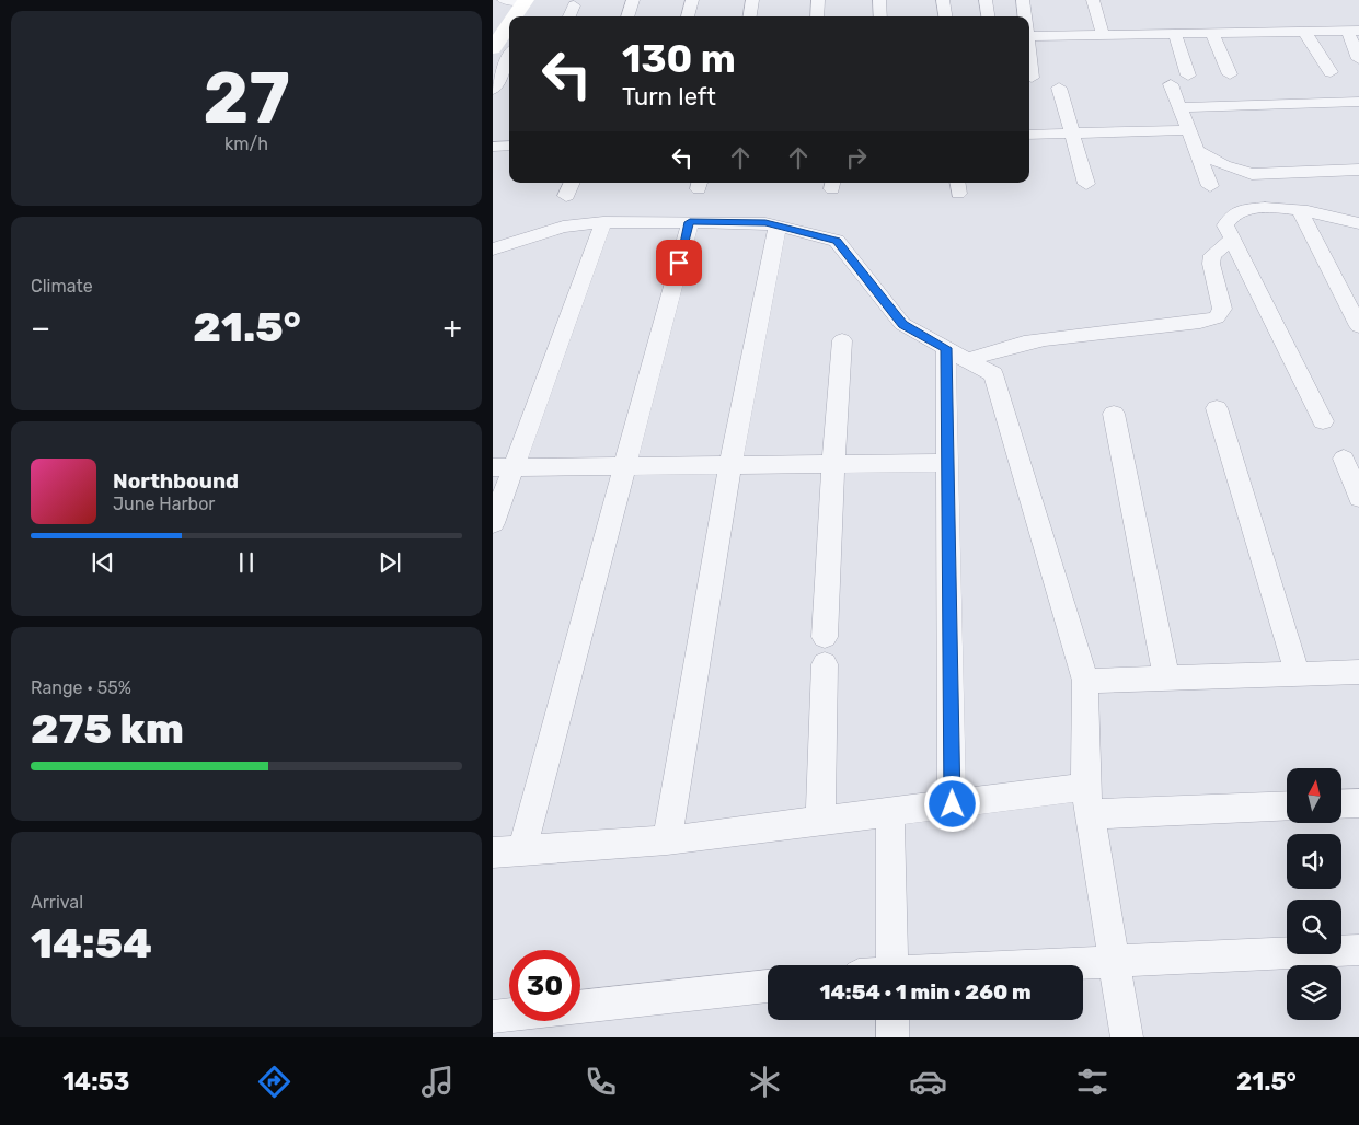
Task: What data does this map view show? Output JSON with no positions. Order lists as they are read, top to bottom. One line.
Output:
{"north":"top","page":{"tile":[["27","km/h"],"Climate",["Range · 55%","275 km"],["Arrival","14:54"]],"turn":["130 m","Turn left"],"heat":["−","21.5°","+"],"song":["Northbound","June Harbor"],"limit":"30","trip":"14:54 · 1 min · 260 m","tabs":["14:53","21.5°"]}}
